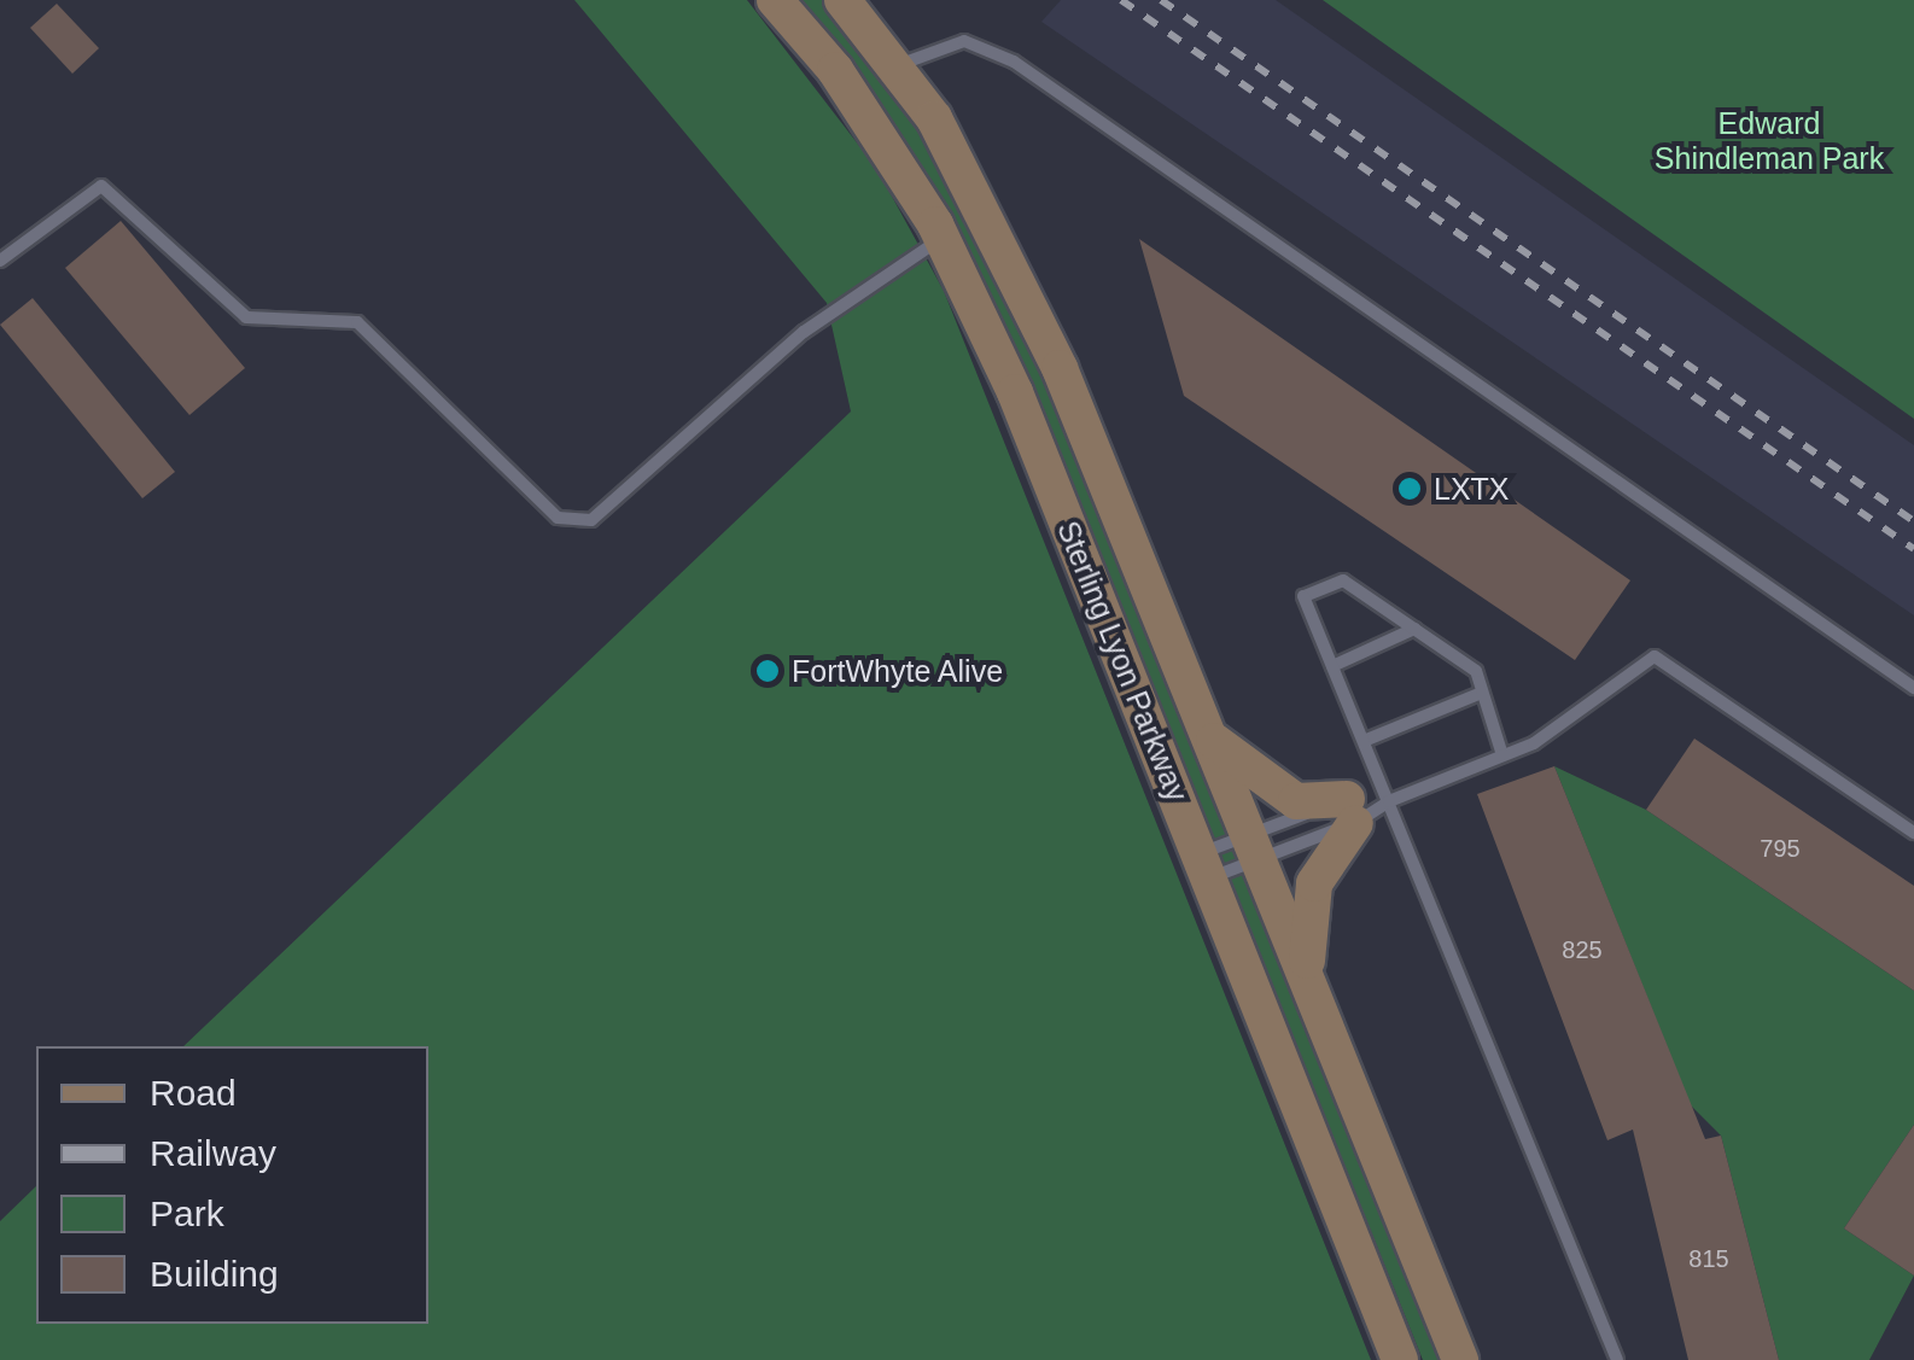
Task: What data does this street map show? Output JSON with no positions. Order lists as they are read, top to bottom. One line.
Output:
{"streets":{"main road":["Sterling Lyon Parkway"]},"parks":["Edward Shindleman Park"],"places":["LXTX","FortWhyte Alive"],"house_numbers":["795","825","815"],"legend":["Road","Railway","Park","Building"]}
